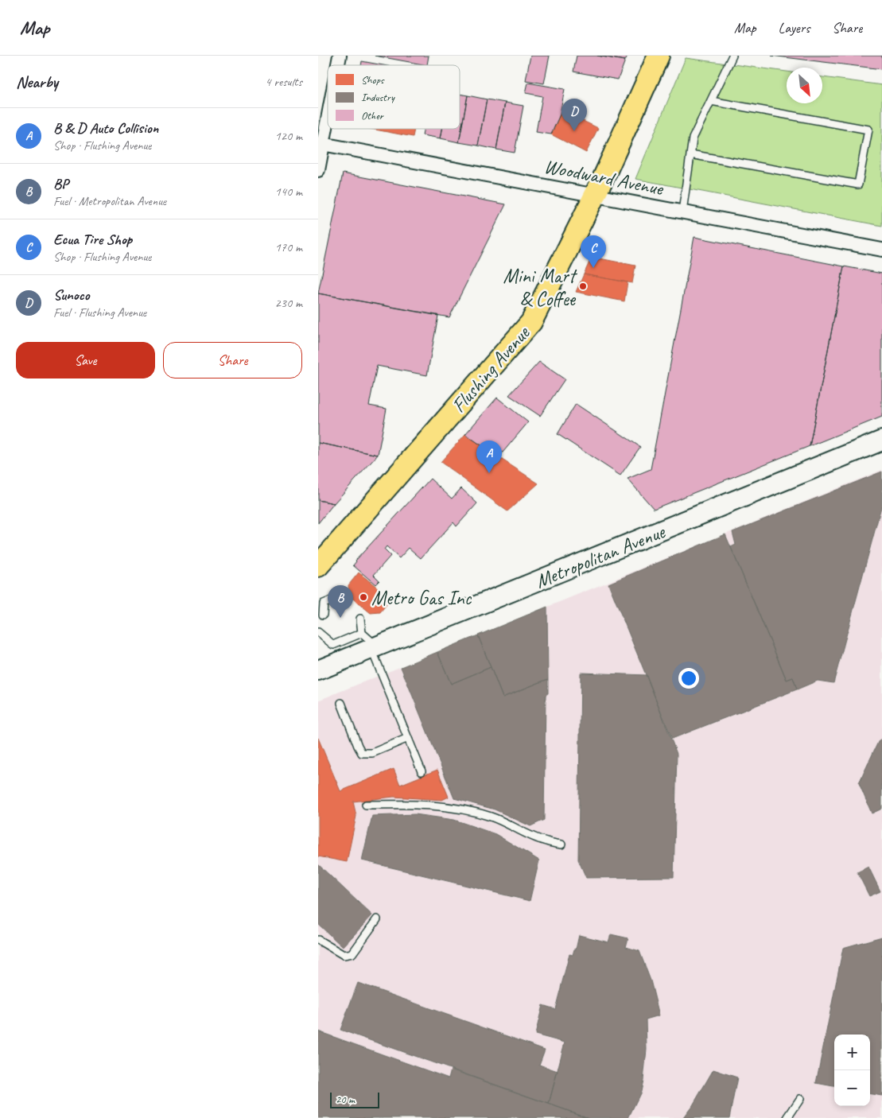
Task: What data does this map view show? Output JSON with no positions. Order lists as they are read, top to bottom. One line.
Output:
{"streets":{"main road":["Flushing Avenue","Metropolitan Avenue"],"street":["Woodward Avenue"]},"crossings":[["Woodward Avenue","Flushing Avenue"]],"places":["Mini Mart & Coffee","Metro Gas Inc"],"legend":["Shops","Industry","Other"],"scale_bar":"20 m","north":"bottom right","page":{"header":"Map","nav":["Map","Layers","Share"],"heading":["Nearby","4 results"],"pins":["D","C","A","B"],"list":[{"mark":"A","name":"B & D Auto Collision","note":"Shop · Flushing Avenue","value":"120 m"},{"mark":"B","name":"BP","note":"Fuel · Metropolitan Avenue","value":"140 m"},{"mark":"C","name":"Ecua Tire Shop","note":"Shop · Flushing Avenue","value":"170 m"},{"mark":"D","name":"Sunoco","note":"Fuel · Flushing Avenue","value":"230 m"}],"buttons":["Save","Share"],"map_buttons":["+","−"],"scale":"20 m"}}
